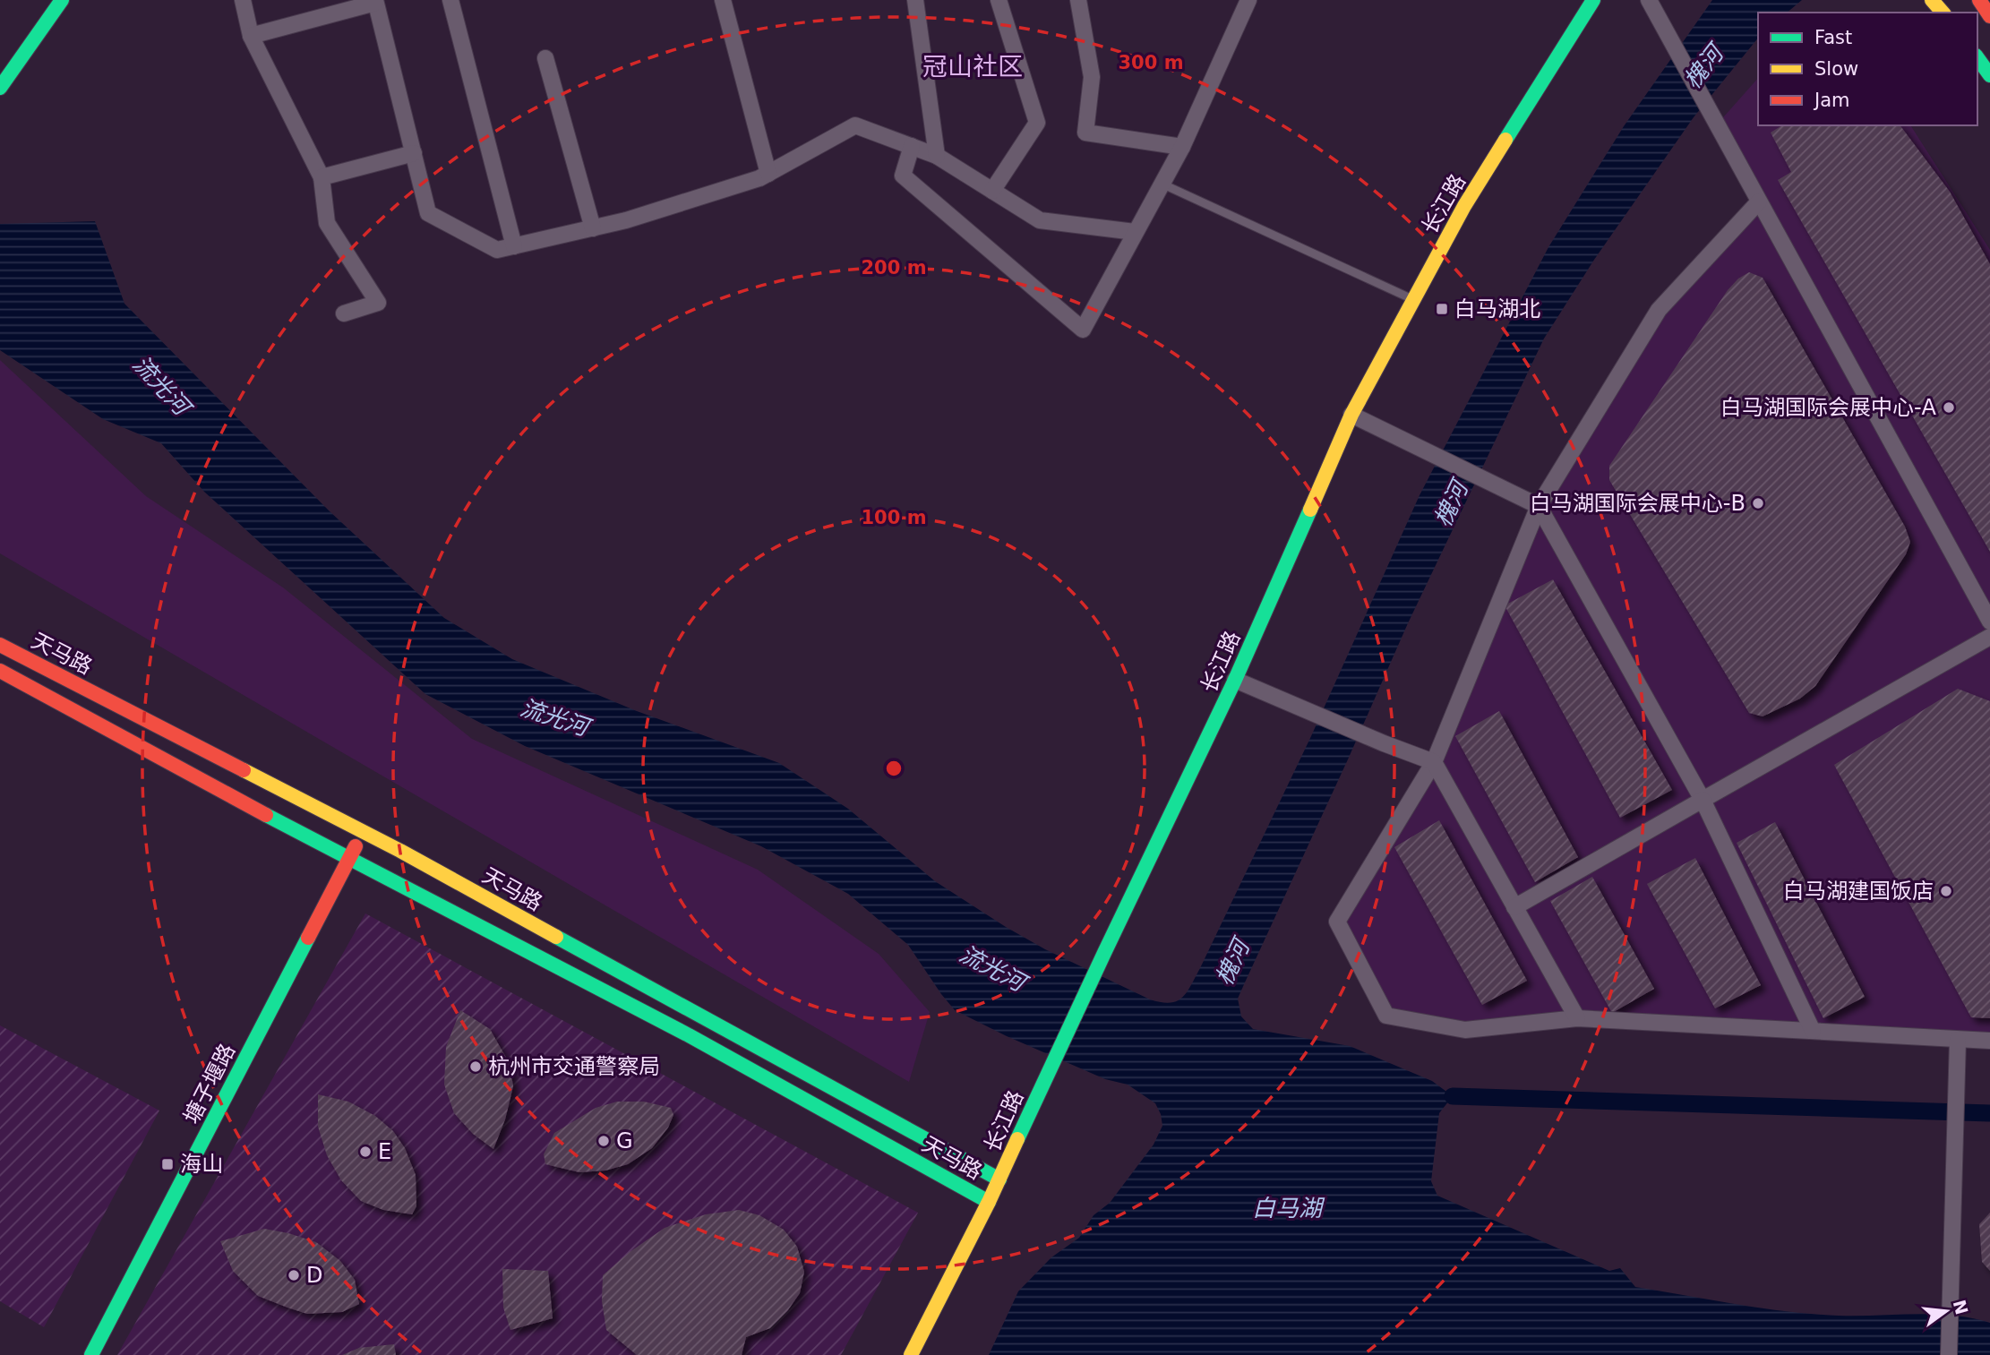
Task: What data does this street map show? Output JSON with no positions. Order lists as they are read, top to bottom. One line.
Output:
{"streets":{"main road":["长江路","天马路","塘子堰路"]},"crossings":[["长江路","天马路"],["天马路","塘子堰路"]],"districts":["冠山社区"],"water":["槐河","流光河","白马湖"],"places":{"transit":["白马湖北","海山"],"other":["白马湖国际会展中心-A","白马湖国际会展中心-B","白马湖建国饭店","杭州市交通警察局","G","E","D"]},"legend":["Fast","Slow","Jam"],"north":"right","rings":["300 m","200 m","100 m"]}
